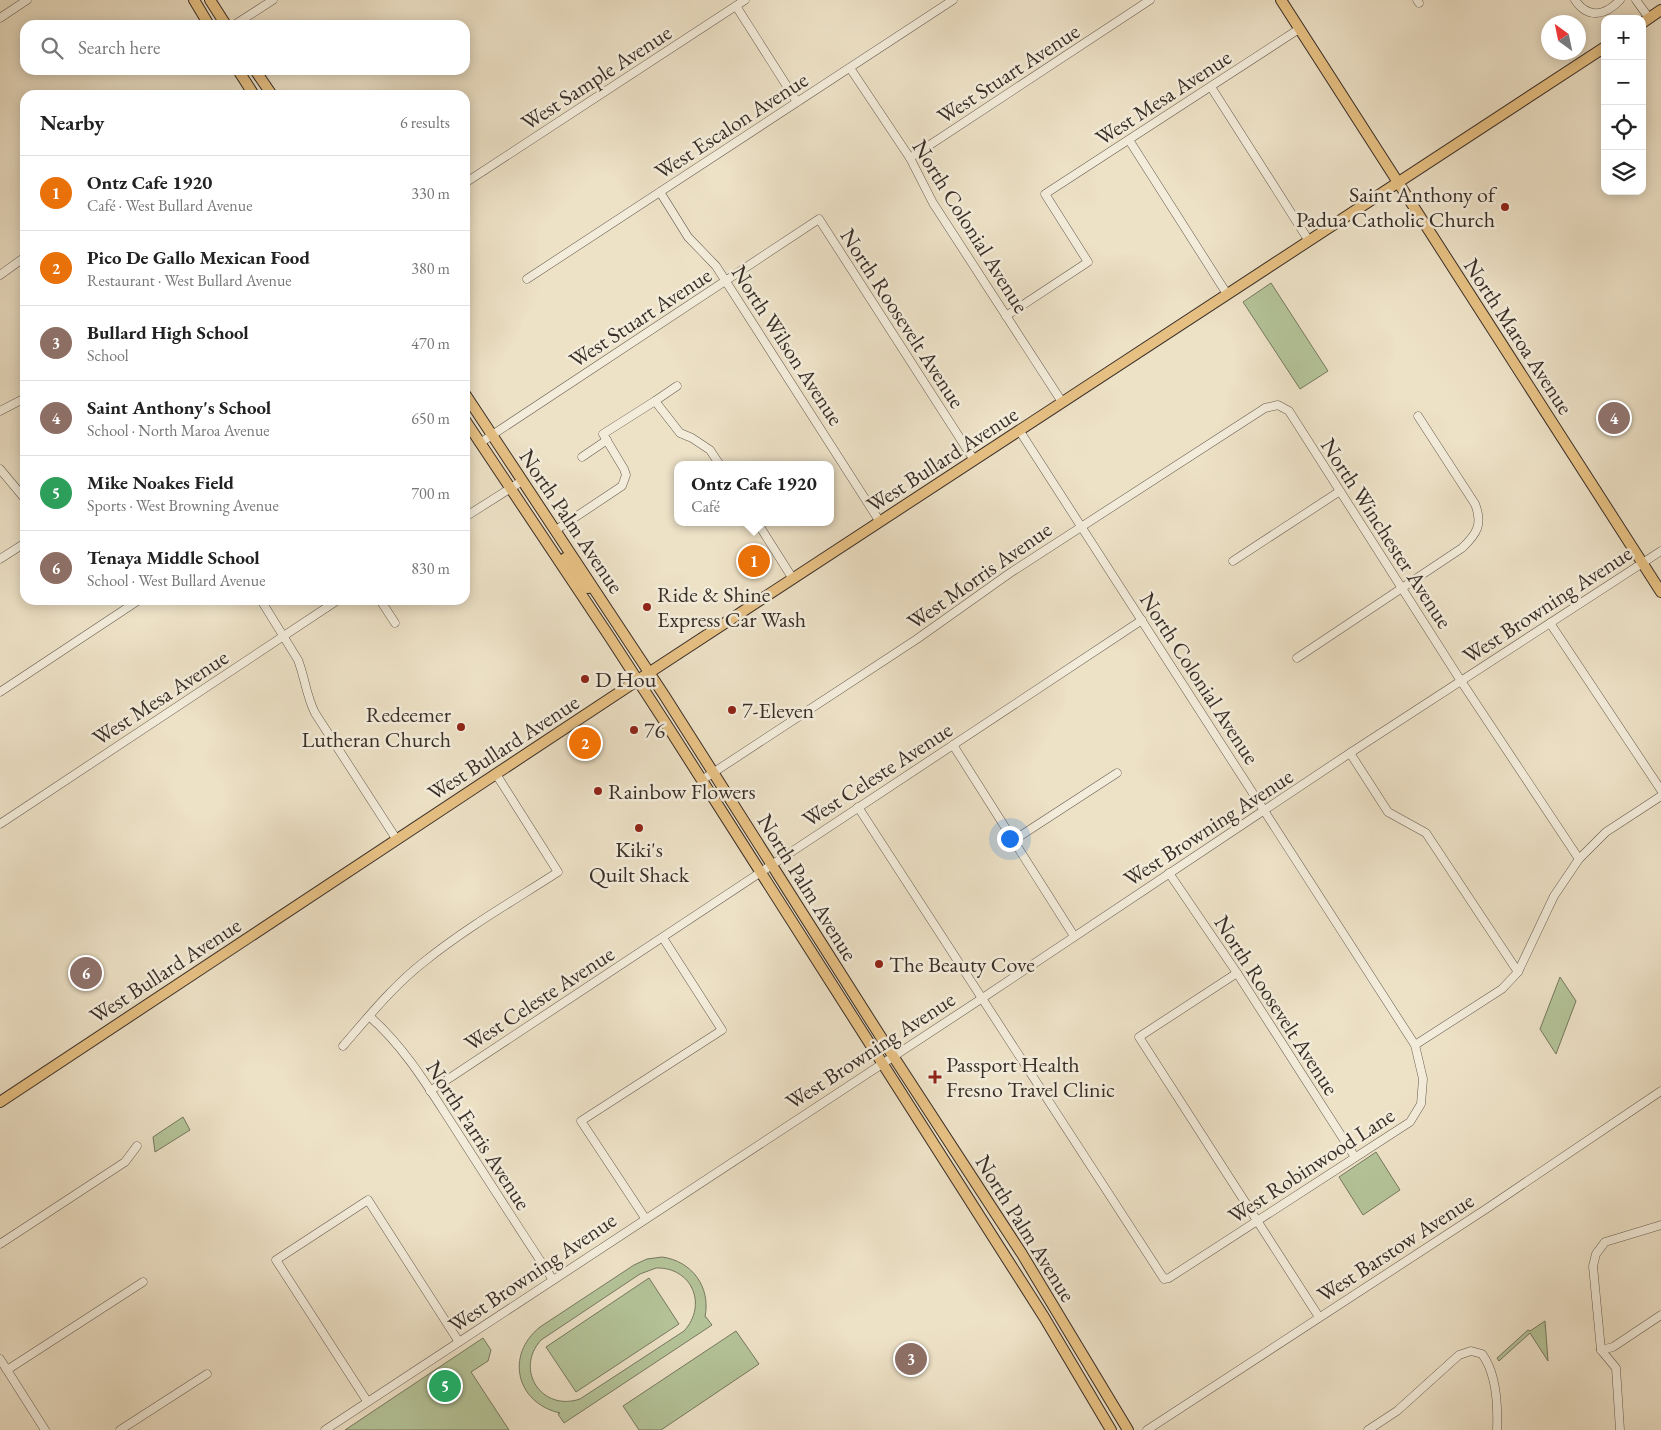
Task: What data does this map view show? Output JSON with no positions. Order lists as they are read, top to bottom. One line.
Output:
{"streets":{"main road":["North Maroa Avenue","West Bullard Avenue","North Palm Avenue"],"street":["West Stuart Avenue","West Sample Avenue","West Mesa Avenue","West Escalon Avenue","North Colonial Avenue","North Roosevelt Avenue","North Wilson Avenue","North Winchester Avenue","West Morris Avenue","West Browning Avenue","West Celeste Avenue","North Farris Avenue","West Robinwood Lane","West Barstow Avenue"]},"crossings":[["West Stuart Avenue","North Colonial Avenue"],["West Stuart Avenue","North Roosevelt Avenue"],["West Stuart Avenue","North Wilson Avenue"],["West Stuart Avenue","North Palm Avenue"],["West Mesa Avenue","North Colonial Avenue"],["West Mesa Avenue","North Maroa Avenue"],["West Escalon Avenue","North Colonial Avenue"],["West Escalon Avenue","North Wilson Avenue"],["North Colonial Avenue","West Bullard Avenue"],["North Colonial Avenue","West Morris Avenue"],["North Colonial Avenue","West Browning Avenue"],["North Colonial Avenue","West Celeste Avenue"],["North Colonial Avenue","West Robinwood Lane"],["North Roosevelt Avenue","West Bullard Avenue"],["North Roosevelt Avenue","West Browning Avenue"],["North Roosevelt Avenue","West Robinwood Lane"],["North Maroa Avenue","West Bullard Avenue"],["North Maroa Avenue","West Browning Avenue"],["North Wilson Avenue","West Bullard Avenue"],["West Bullard Avenue","North Palm Avenue"],["North Palm Avenue","West Morris Avenue"],["North Palm Avenue","West Browning Avenue"],["North Palm Avenue","West Celeste Avenue"],["North Winchester Avenue","West Morris Avenue"],["North Winchester Avenue","West Browning Avenue"],["West Browning Avenue","North Farris Avenue"],["West Browning Avenue","West Robinwood Lane"],["West Celeste Avenue","North Farris Avenue"]],"places":{"other":["Saint Anthony of Padua Catholic Church","Ride & Shine Express Car Wash","D Hou","7-Eleven","Redeemer Lutheran Church","76","Rainbow Flowers","Kiki's Quilt Shack","The Beauty Cove"],"health":["Passport Health Fresno Travel Clinic"]},"north":"top left","page":{"map_buttons":["+","−"],"search":"Search here","heading":["Nearby","6 results"],"list":[{"mark":"1","name":"Ontz Cafe 1920","note":"Café · West Bullard Avenue","value":"330 m"},{"mark":"2","name":"Pico De Gallo Mexican Food","note":"Restaurant · West Bullard Avenue","value":"380 m"},{"mark":"3","name":"Bullard High School","note":"School","value":"470 m"},{"mark":"4","name":"Saint Anthony's School","note":"School · North Maroa Avenue","value":"650 m"},{"mark":"5","name":"Mike Noakes Field","note":"Sports · West Browning Avenue","value":"700 m"},{"mark":"6","name":"Tenaya Middle School","note":"School · West Bullard Avenue","value":"830 m"}],"pins":["4","1","2","6","3","5"],"popup":["Ontz Cafe 1920","Café"]}}
